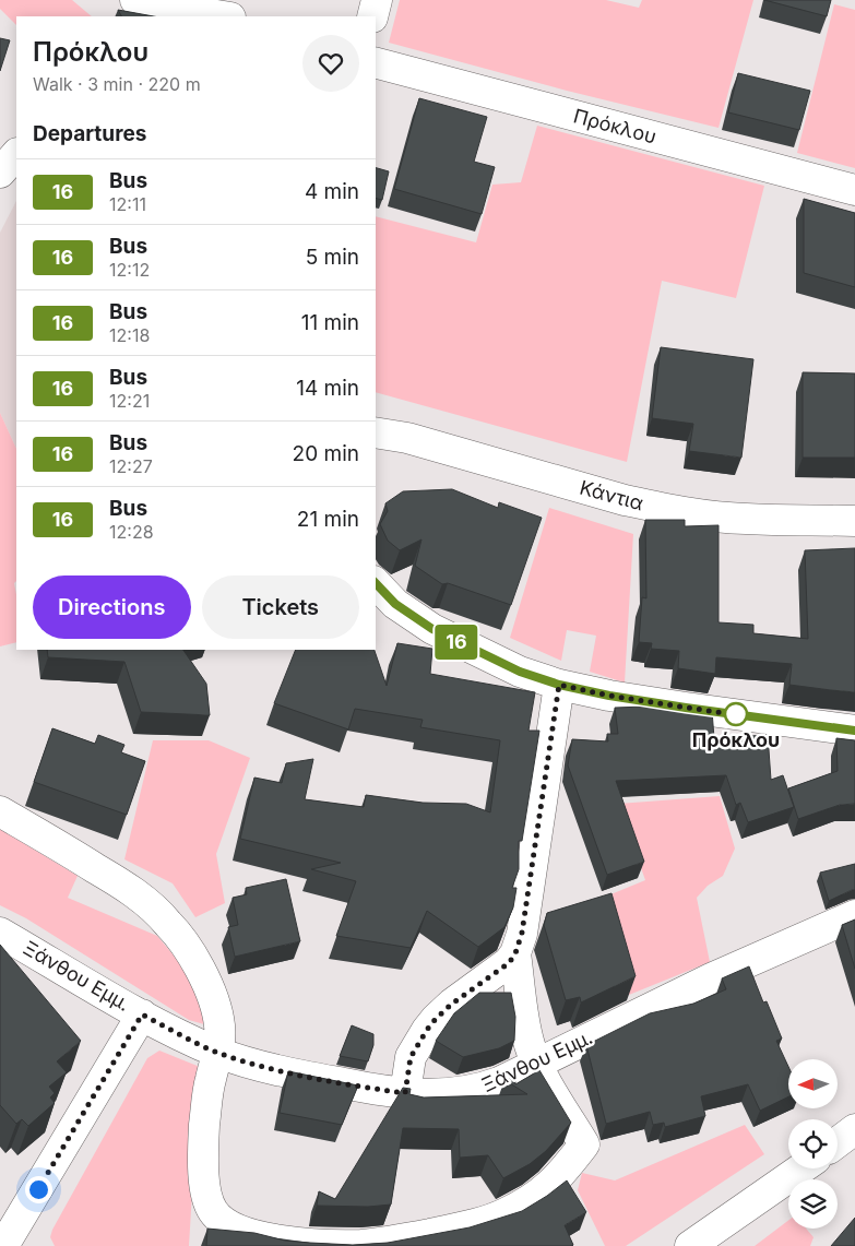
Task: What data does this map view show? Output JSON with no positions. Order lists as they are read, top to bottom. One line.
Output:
{"streets":{"street":["Πρόκλου","Κάντια","Ξάνθου Εμμ."]},"places":["Πρόκλου"],"lines":["bus line 16"],"north":"left","page":{"on_map":"16","heading":[["Πρόκλου","Walk · 3 min · 220 m"],"Departures"],"list":[{"mark":"16","name":"Bus","note":"12:11","value":"4 min"},{"mark":"16","name":"Bus","note":"12:12","value":"5 min"},{"mark":"16","name":"Bus","note":"12:18","value":"11 min"},{"mark":"16","name":"Bus","note":"12:21","value":"14 min"},{"mark":"16","name":"Bus","note":"12:27","value":"20 min"},{"mark":"16","name":"Bus","note":"12:28","value":"21 min"}],"buttons":["Directions","Tickets"]}}
